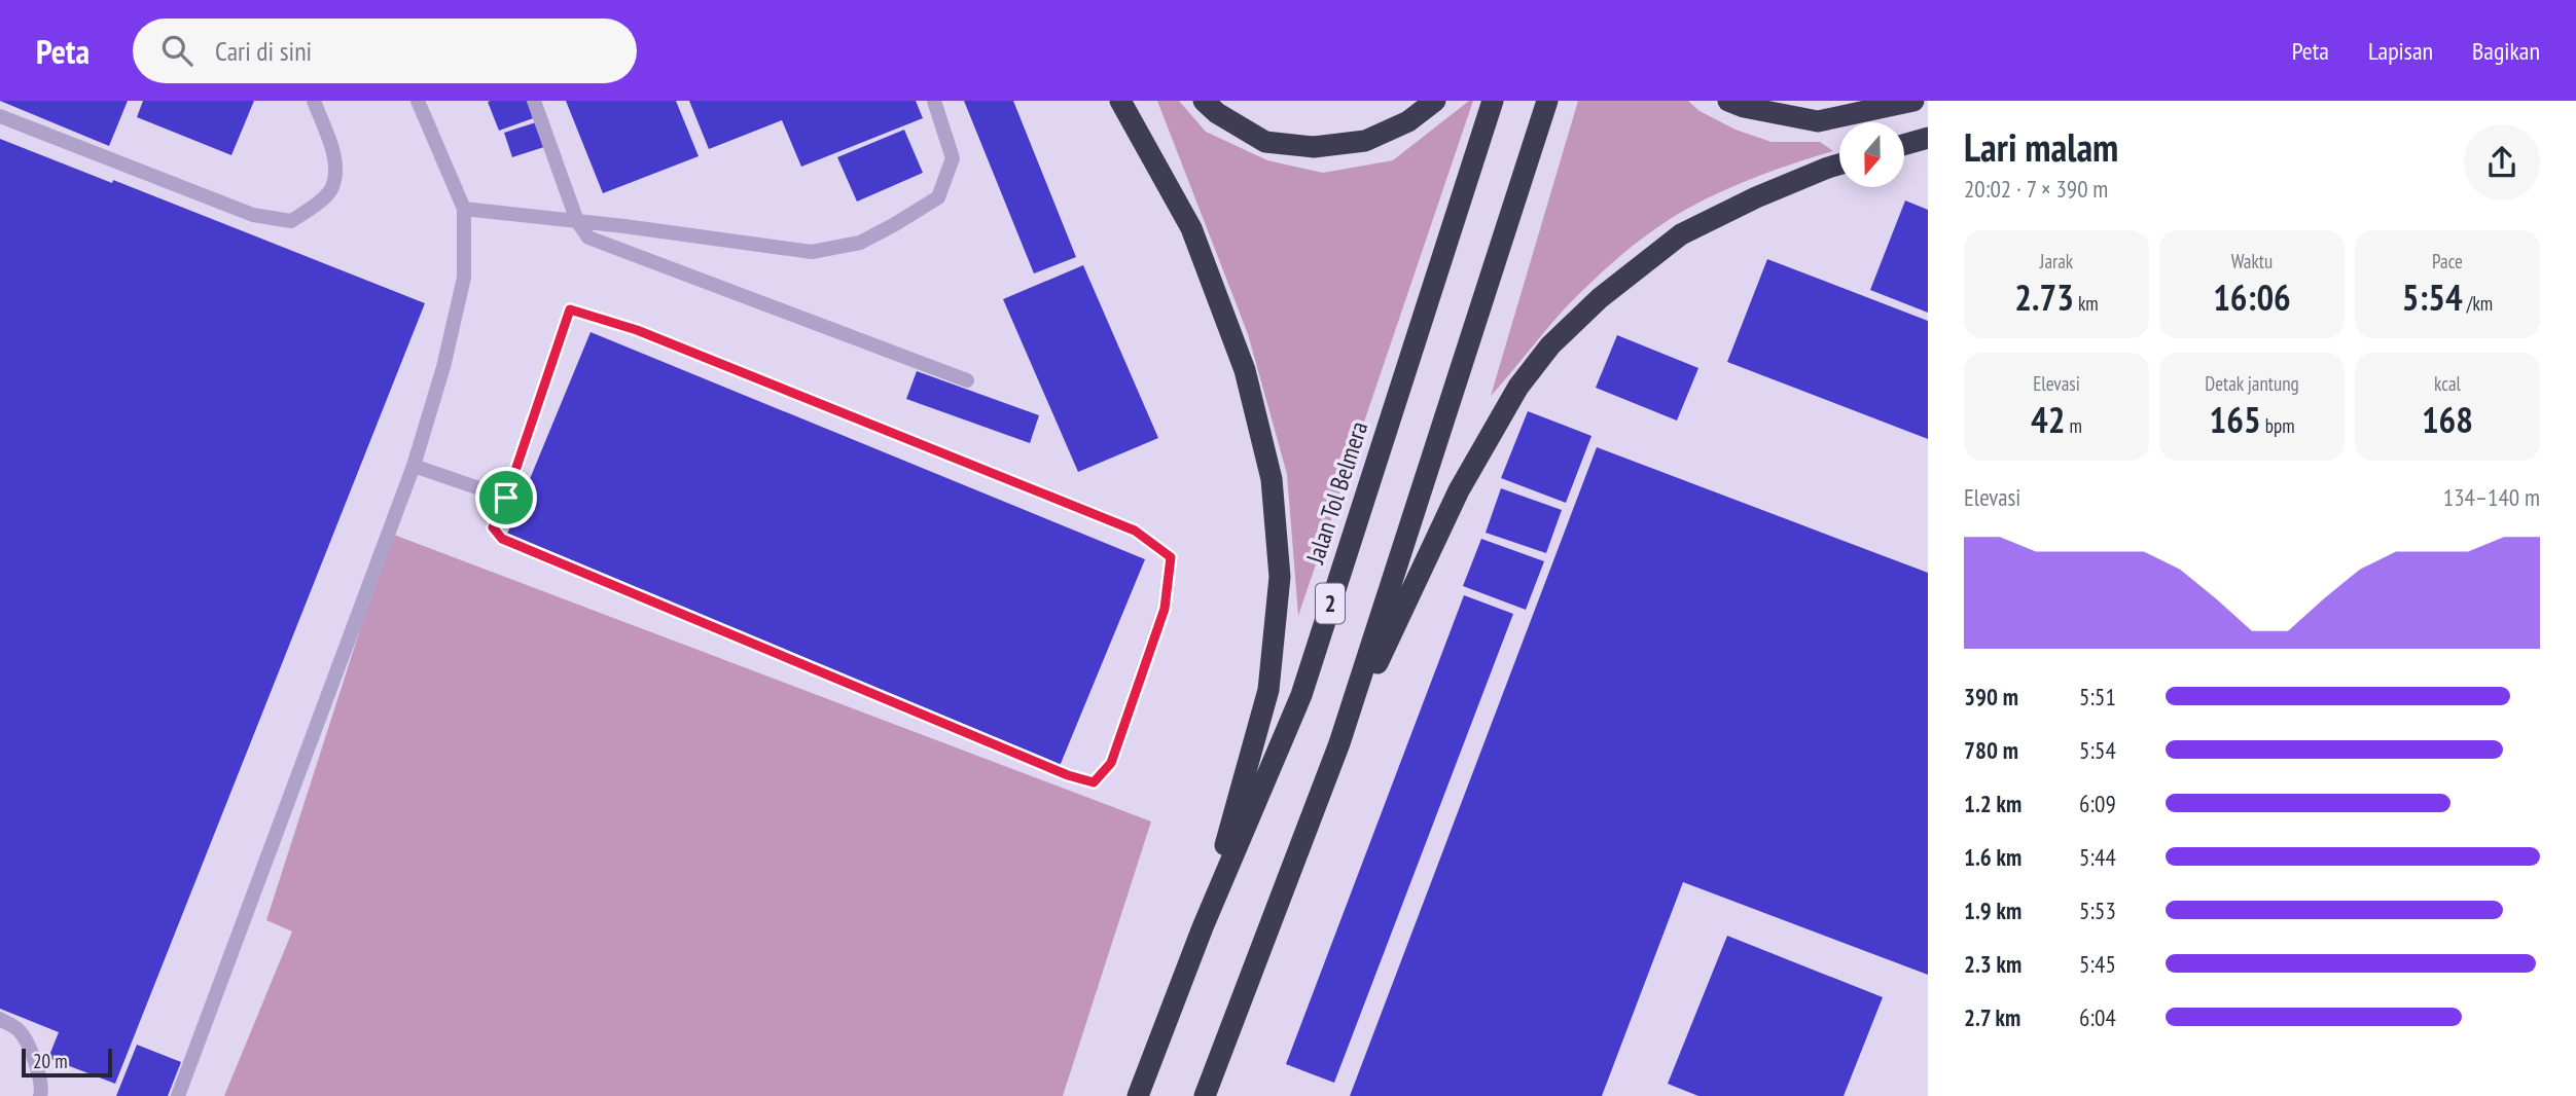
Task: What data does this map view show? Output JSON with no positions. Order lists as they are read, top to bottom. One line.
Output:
{"streets":{"highway":["Jalan Tol Belmera","2"]},"scale_bar":"20 m","north":"bottom","page":{"header":"Peta","search":"Cari di sini","nav":["Peta","Lapisan","Bagikan"],"heading":["Lari malam","20:02 · 7 × 390 m"],"stats":[["Jarak","2.73 km"],["Waktu","16:06"],["Pace","5:54 /km"],["Elevasi","42 m"],["Detak jantung","165 bpm"],["kcal","168"]],"chart":["Elevasi","134–140 m"],"list":[{"name":"390 m","note":"5:51"},{"name":"780 m","note":"5:54"},{"name":"1.2 km","note":"6:09"},{"name":"1.6 km","note":"5:44"},{"name":"1.9 km","note":"5:53"},{"name":"2.3 km","note":"5:45"},{"name":"2.7 km","note":"6:04"}],"scale":"20 m"}}
